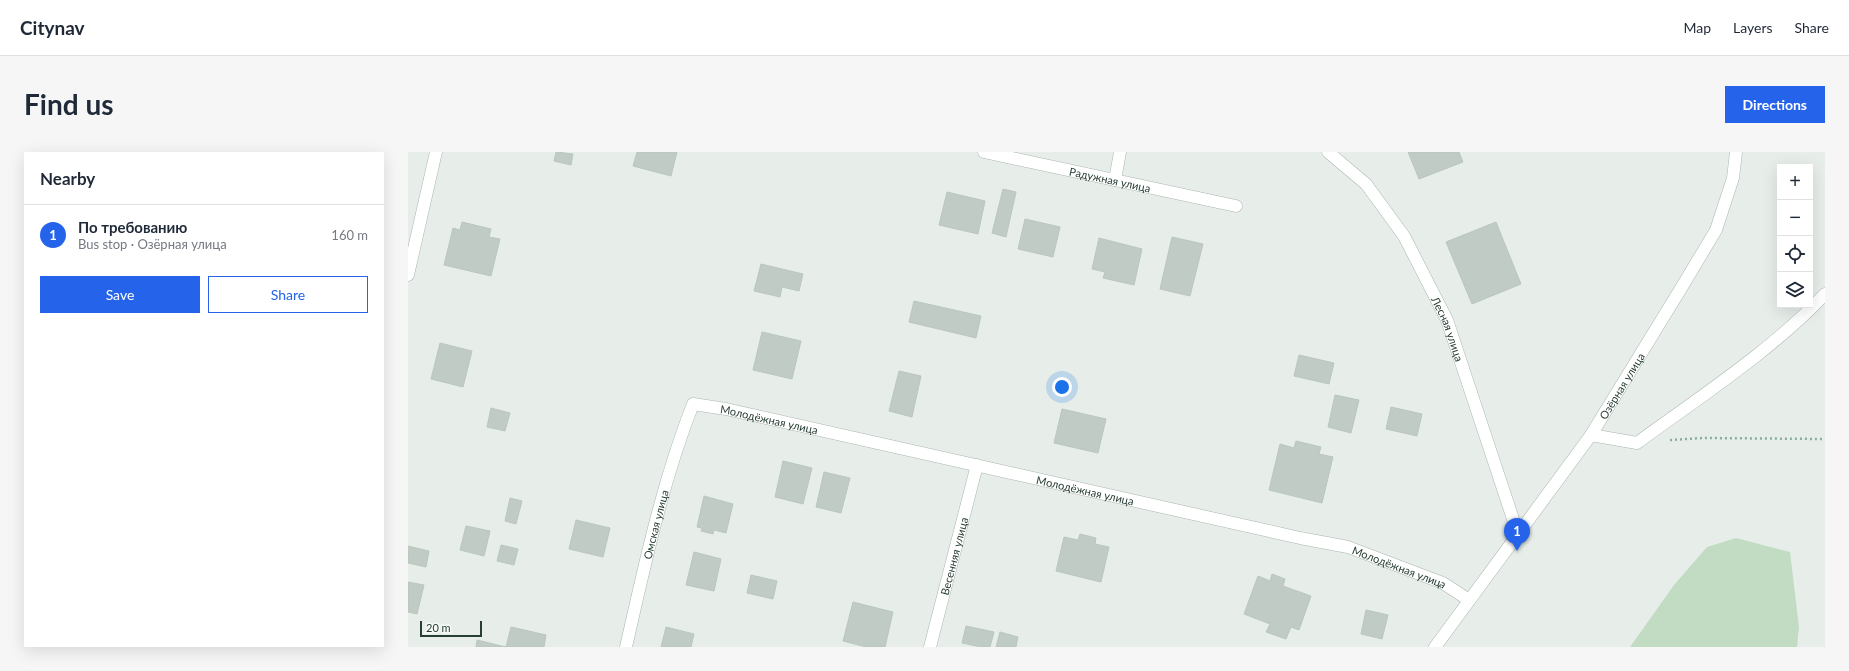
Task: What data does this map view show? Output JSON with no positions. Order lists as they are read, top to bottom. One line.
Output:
{"streets":{"street":["Радужная улица","Лесная улица","Озёрная улица","Молодёжная улица","Омская улица","Весенняя улица"]},"crossings":[["Лесная улица","Озёрная улица"],["Озёрная улица","Молодёжная улица"],["Молодёжная улица","Омская улица"],["Молодёжная улица","Весенняя улица"]],"scale_bar":"20 m","page":{"header":"Citynav","nav":["Map","Layers","Share"],"buttons":["Directions",["Save","Share"]],"title":"Find us","heading":"Nearby","map_buttons":["+","−"],"list":[{"mark":"1","name":"По требованию","note":"Bus stop · Озёрная улица","value":"160 m"}],"pins":"1","scale":"20 m"}}
